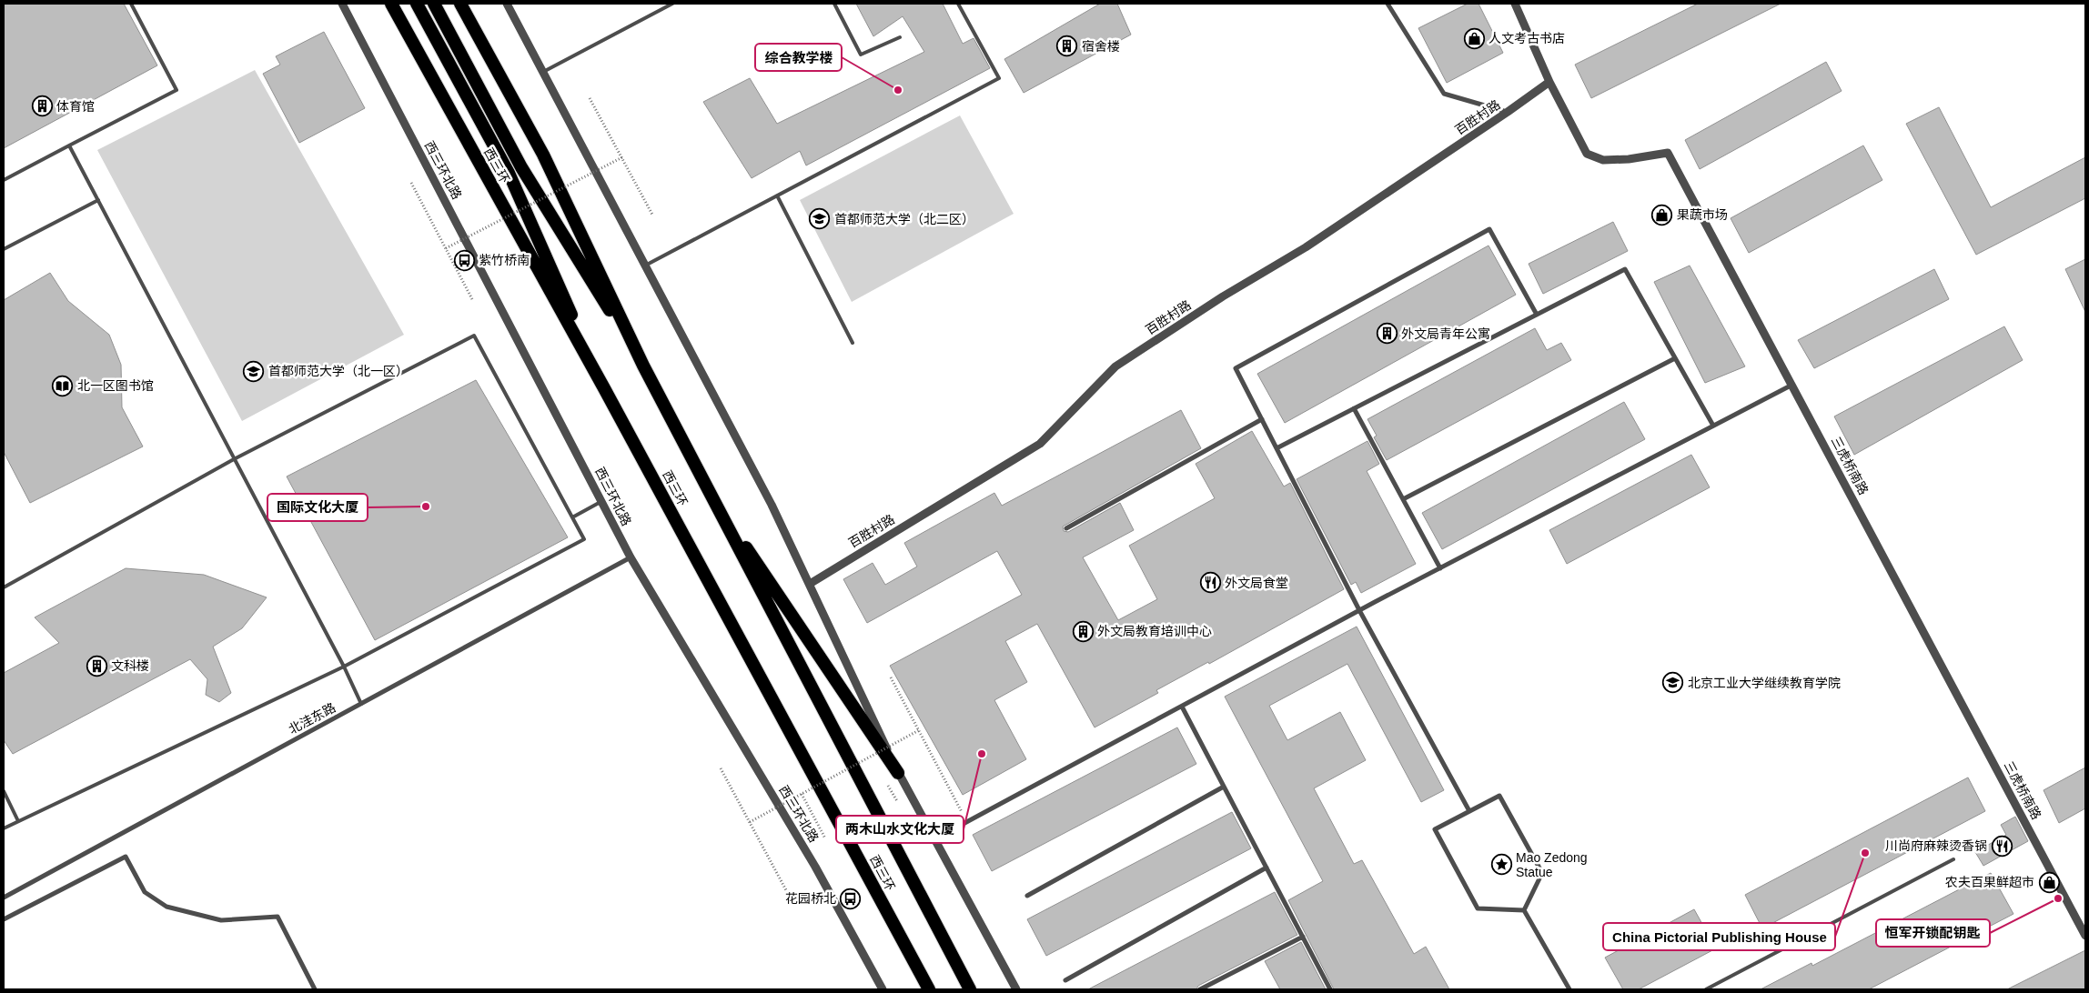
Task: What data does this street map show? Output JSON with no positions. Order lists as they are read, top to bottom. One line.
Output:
{"streets":{"highway":["西三环"],"street":["百胜村路","西三环北路","三虎桥南路","北洼东路"]},"crossings":[["百胜村路","三虎桥南路"],["西三环北路","北洼东路"]],"places":{"shop":["人文考古书店","果蔬市场","农夫百果鲜超市"],"building":["宿舍楼","体育馆","外文局青年公寓","外文局教育培训中心","文科楼"],"other":["综合教学楼","国际文化大厦","两木山水文化大厦","China Pictorial Publishing House","恒军开锁配钥匙"],"school or university":["首都师范大学（北二区）","首都师范大学（北一区）","北京工业大学继续教育学院"],"bus stop":["紫竹桥南","花园桥北"],"library":["北一区图书馆"],"restaurant":["外文局食堂","川尚府麻辣烫香锅"],"place":["Mao Zedong Statue"]}}
